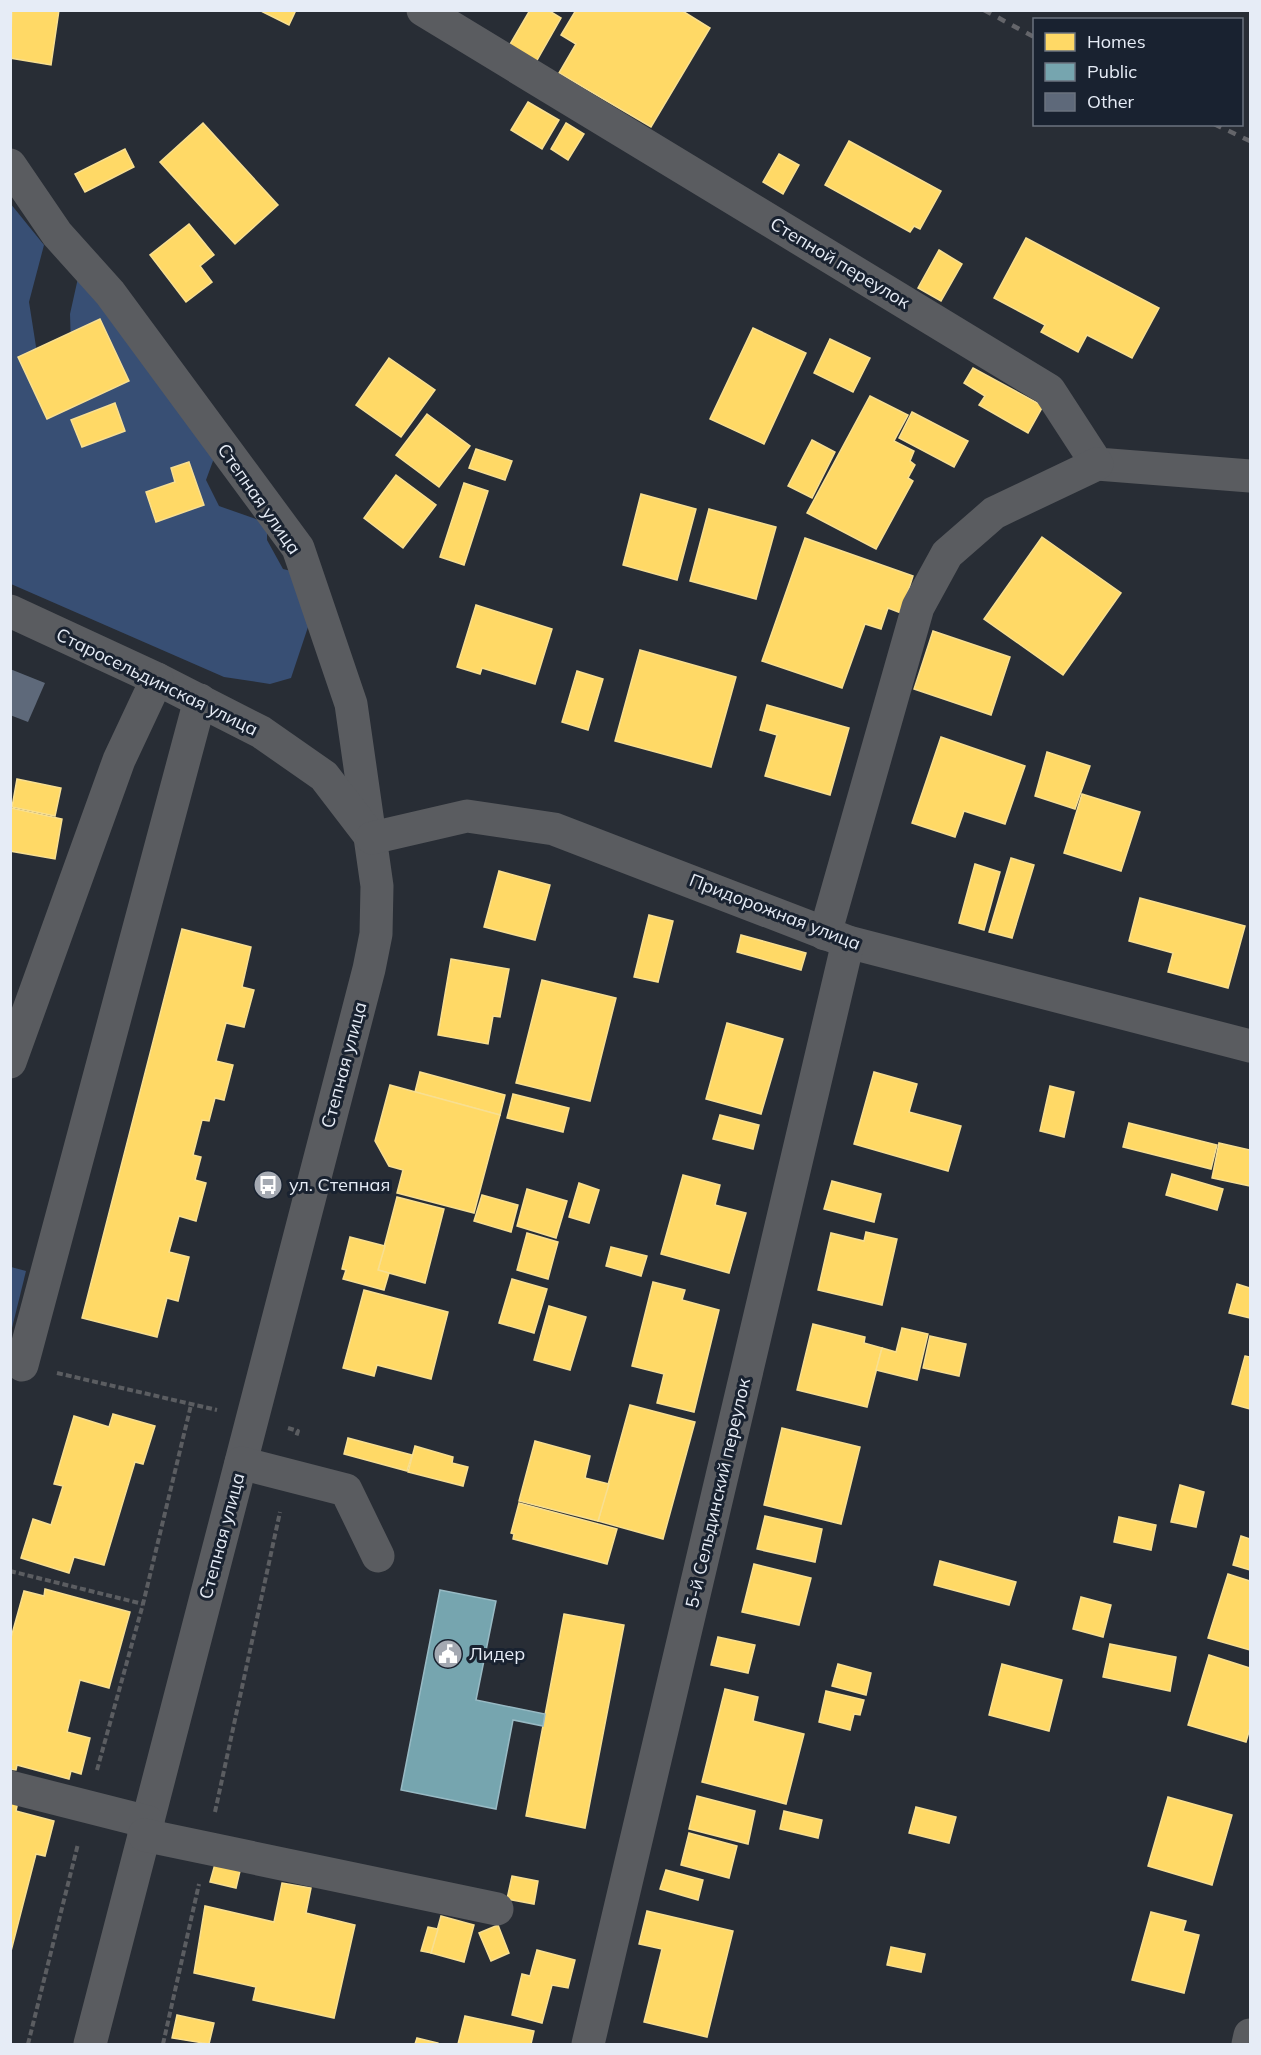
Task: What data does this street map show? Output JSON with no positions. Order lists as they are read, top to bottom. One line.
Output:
{"streets":{"street":["Степной переулок","Степная улица","Старосельдинская улица","Придорожная улица","5-й Сельдинский переулок"]},"crossings":[["Степной переулок","5-й Сельдинский переулок"],["Степная улица","Старосельдинская улица"],["Степная улица","Придорожная улица"],["Старосельдинская улица","Придорожная улица"],["Придорожная улица","5-й Сельдинский переулок"]],"places":{"bus stop":["ул. Степная"],"public building":["Лидер"]},"legend":["Homes","Public","Other"]}
